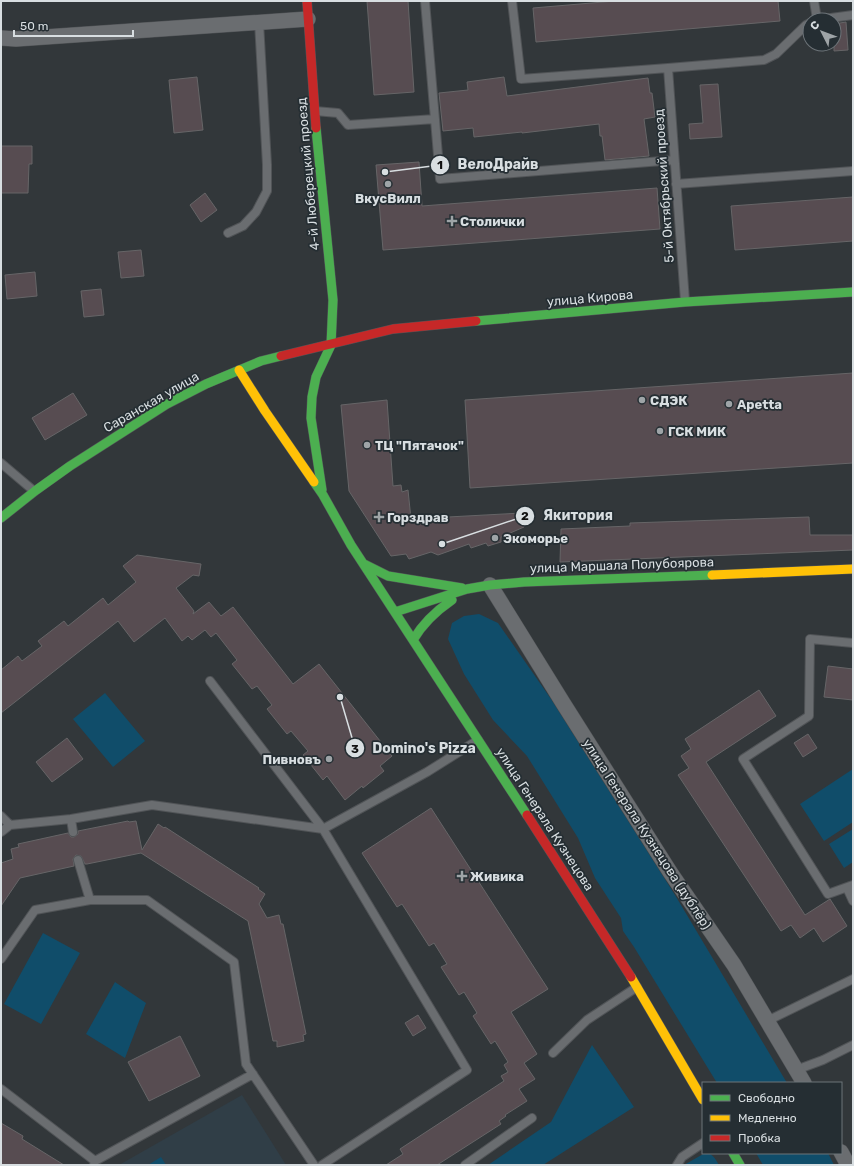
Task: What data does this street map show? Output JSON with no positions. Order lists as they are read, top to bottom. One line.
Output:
{"streets":{"main road":["4-й Люберецкий проезд","улица Кирова","Саранская улица","улица Маршала Полубоярова","улица Генерала Кузнецова"],"street":["улица Генерала Кузнецова (дублёр)"],"lane":["5-й Октябрьский проезд"]},"crossings":[["4-й Люберецкий проезд","улица Кирова"],["4-й Люберецкий проезд","Саранская улица"],["4-й Люберецкий проезд","улица Генерала Кузнецова"],["5-й Октябрьский проезд","улица Кирова"],["улица Кирова","Саранская улица"],["улица Кирова","улица Генерала Кузнецова"],["Саранская улица","улица Генерала Кузнецова"],["улица Маршала Полубоярова","улица Генерала Кузнецова"],["улица Маршала Полубоярова","улица Генерала Кузнецова (дублёр)"]],"places":{"other":["ВелоДрайв","ВкусВилл","СДЭК","Apetta","ГСК МИК","ТЦ \"Пятачок\"","Экоморье","Якитория","Domino's Pizza","Пивновъ"],"health":["Столички","Горздрав","Живика"]},"legend":["Свободно","Медленно","Пробка"],"scale_bar":"50 m","north":"top left"}
